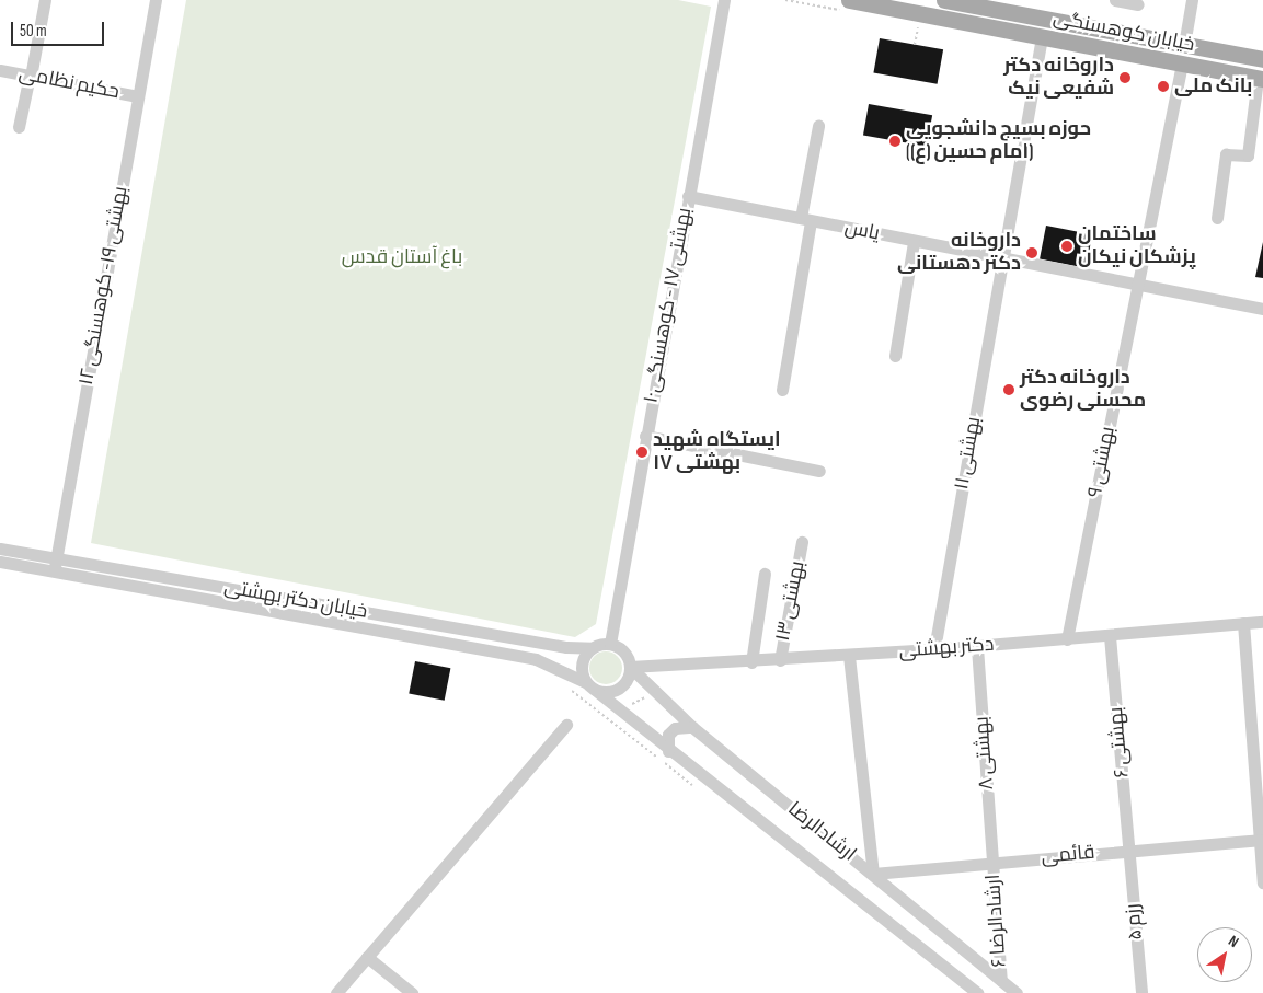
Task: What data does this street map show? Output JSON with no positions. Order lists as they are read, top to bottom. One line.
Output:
{"streets":{"main road":["خیابان کوهسنگی"],"street":["حکیم نظامی","یاس","بهشتی ۱۹- کوهسنگی ۱۲","بهشتی ۱۷ - کوهسنگی۱۰","بهشتی ۱۱","بهشتی ۹","خیابان دکتر بهشتی","بهشتی ۱۳","دکتر بهشتی","بهشتی ۶","بهشتی ۸","ارشادالرضا","قائمی","ارشادالرضا ۶","رزم ۵"]},"crossings":[["خیابان کوهسنگی","بهشتی ۱۱"],["خیابان کوهسنگی","بهشتی ۹"],["حکیم نظامی","بهشتی ۱۹- کوهسنگی ۱۲"],["یاس","بهشتی ۱۷ - کوهسنگی۱۰"],["یاس","بهشتی ۱۱"],["یاس","بهشتی ۹"],["بهشتی ۱۹- کوهسنگی ۱۲","خیابان دکتر بهشتی"],["بهشتی ۱۷ - کوهسنگی۱۰","خیابان دکتر بهشتی"],["بهشتی ۱۷ - کوهسنگی۱۰","دکتر بهشتی"],["بهشتی ۱۷ - کوهسنگی۱۰","ارشادالرضا"],["بهشتی ۱۱","دکتر بهشتی"],["بهشتی ۹","دکتر بهشتی"],["خیابان دکتر بهشتی","دکتر بهشتی"],["خیابان دکتر بهشتی","ارشادالرضا"],["بهشتی ۱۳","دکتر بهشتی"],["دکتر بهشتی","بهشتی ۶"],["دکتر بهشتی","بهشتی ۸"],["دکتر بهشتی","ارشادالرضا"],["بهشتی ۶","قائمی"],["بهشتی ۶","رزم ۵"],["بهشتی ۸","قائمی"],["بهشتی ۸","ارشادالرضا ۶"],["ارشادالرضا","قائمی"],["ارشادالرضا","ارشادالرضا ۶"],["قائمی","ارشادالرضا ۶"],["قائمی","رزم ۵"]],"parks":["باغ آستان قدس"],"places":["داروخانه دکتر شفیعی نیک","بانک ملی","حوزه بسیج دانشجویی (امام حسین (ع))","ساختمان پزشکان نیکان","داروخانه دکتر دهستانی","داروخانه دکتر محسنی رضوی","ایستگاه شهید بهشتی ۱۷"],"scale_bar":"50 m","north":"top right"}
